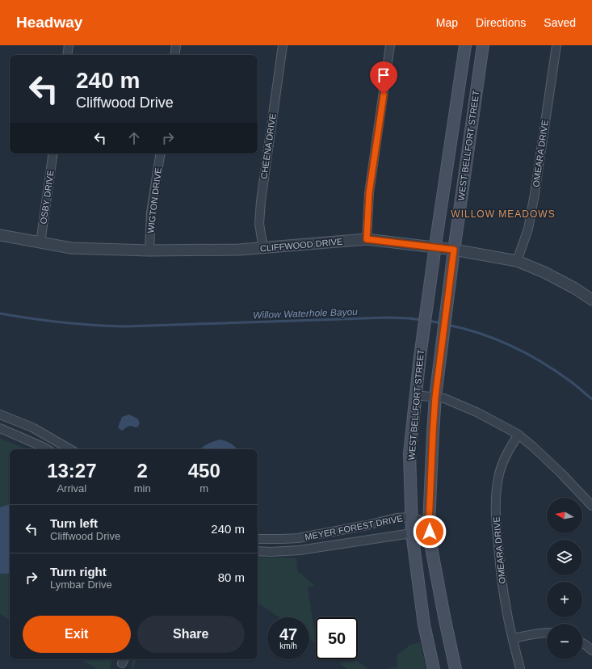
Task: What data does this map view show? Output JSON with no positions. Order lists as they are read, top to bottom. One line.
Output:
{"streets":{"main road":["WEST BELLFORT STREET"],"street":["CHEENA DRIVE","OMEARA DRIVE","OSBY DRIVE","WIGTON DRIVE","CLIFFWOOD DRIVE","MEYER FOREST DRIVE"]},"crossings":[["WEST BELLFORT STREET","CLIFFWOOD DRIVE"],["WEST BELLFORT STREET","MEYER FOREST DRIVE"],["CHEENA DRIVE","CLIFFWOOD DRIVE"],["OMEARA DRIVE","CLIFFWOOD DRIVE"],["OSBY DRIVE","CLIFFWOOD DRIVE"],["WIGTON DRIVE","CLIFFWOOD DRIVE"]],"districts":["WILLOW MEADOWS"],"water":["Willow Waterhole Bayou"],"north":"left","page":{"header":"Headway","nav":["Map","Directions","Saved"],"turn":["240 m","Cliffwood Drive"],"eta":["13:27","Arrival","2","min","450","m"],"map_buttons":["+","−"],"list":[{"name":"Turn left","note":"Cliffwood Drive","value":"240 m"},{"name":"Turn right","note":"Lymbar Drive","value":"80 m"}],"buttons":["Exit","Share"],"speed":"47 km/h","limit":"50"}}
